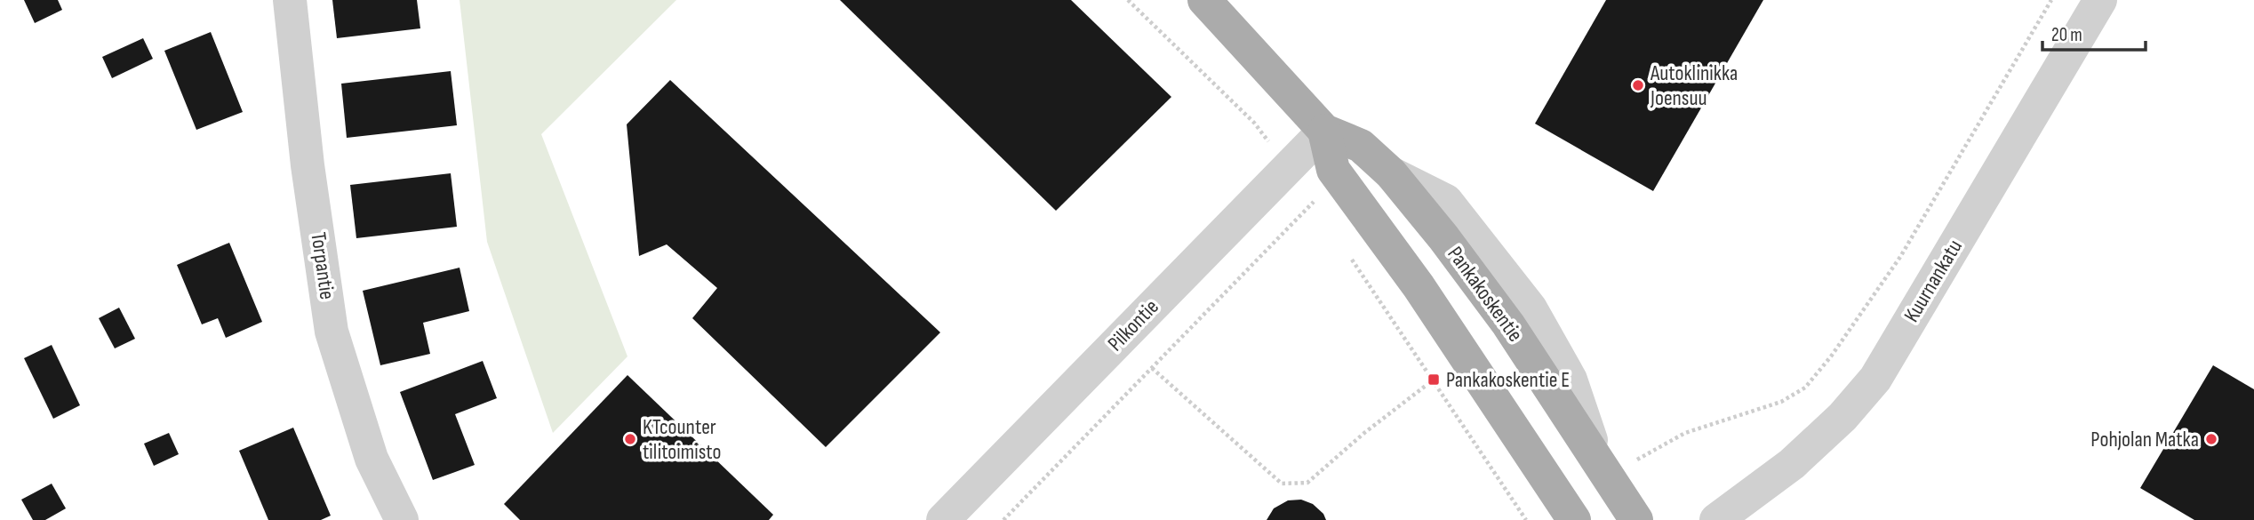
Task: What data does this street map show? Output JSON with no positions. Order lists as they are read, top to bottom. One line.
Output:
{"streets":{"main road":["Pankakoskentie"],"street":["Torpantie","Kuurnankatu","Pilkontie"]},"crossings":[["Pankakoskentie","Pilkontie"]],"places":{"other":["Autoklinikka Joensuu","KTcounter tilitoimisto","Pohjolan Matka"],"transit":["Pankakoskentie E"]},"scale_bar":"20 m"}
